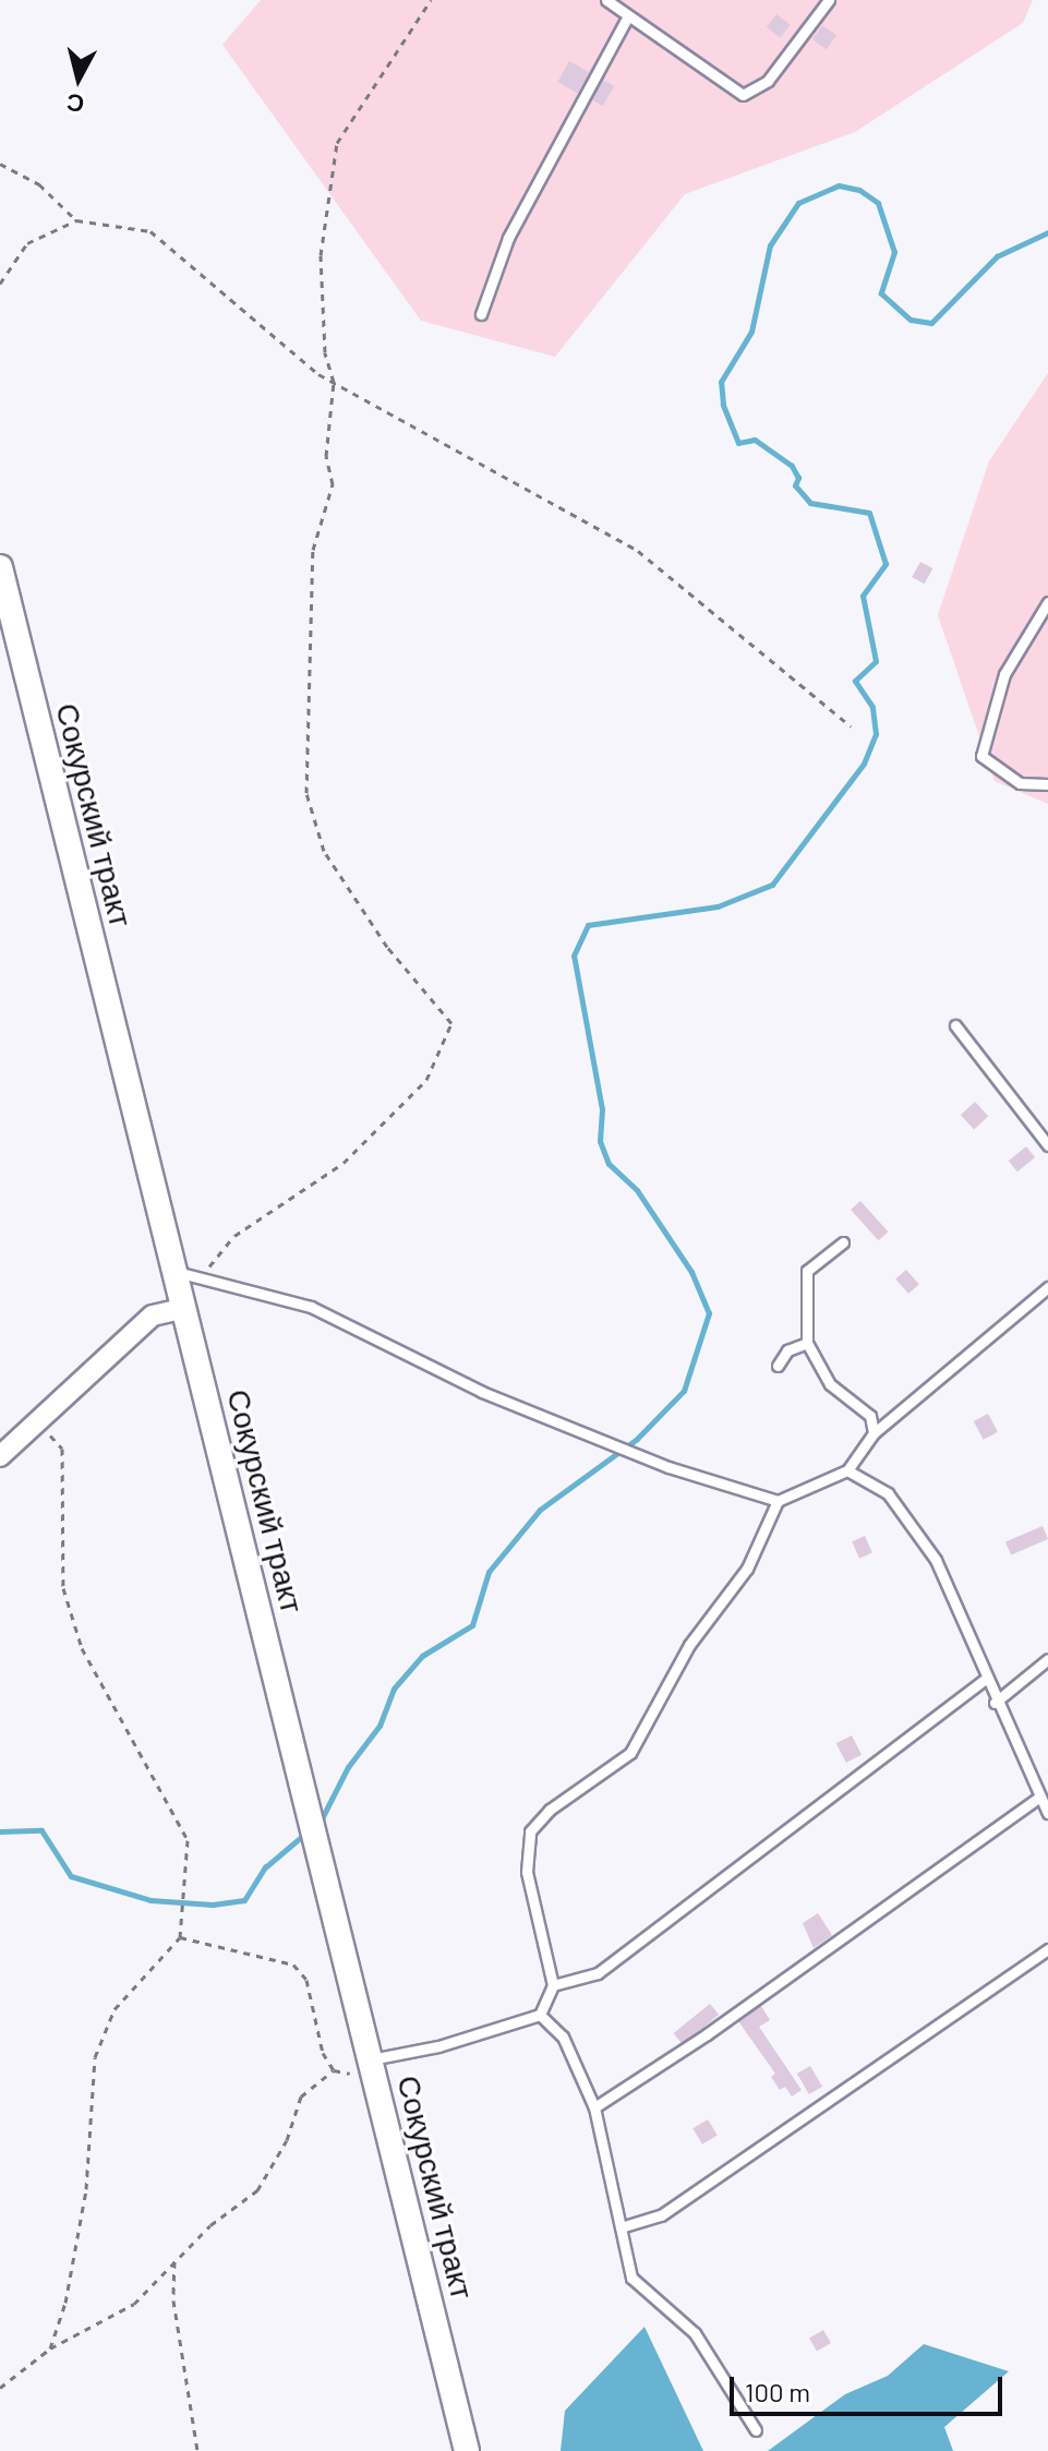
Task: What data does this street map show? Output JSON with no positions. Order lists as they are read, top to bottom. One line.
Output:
{"streets":{"street":["Сокурский тракт"]},"scale_bar":"100 m","north":"bottom"}
